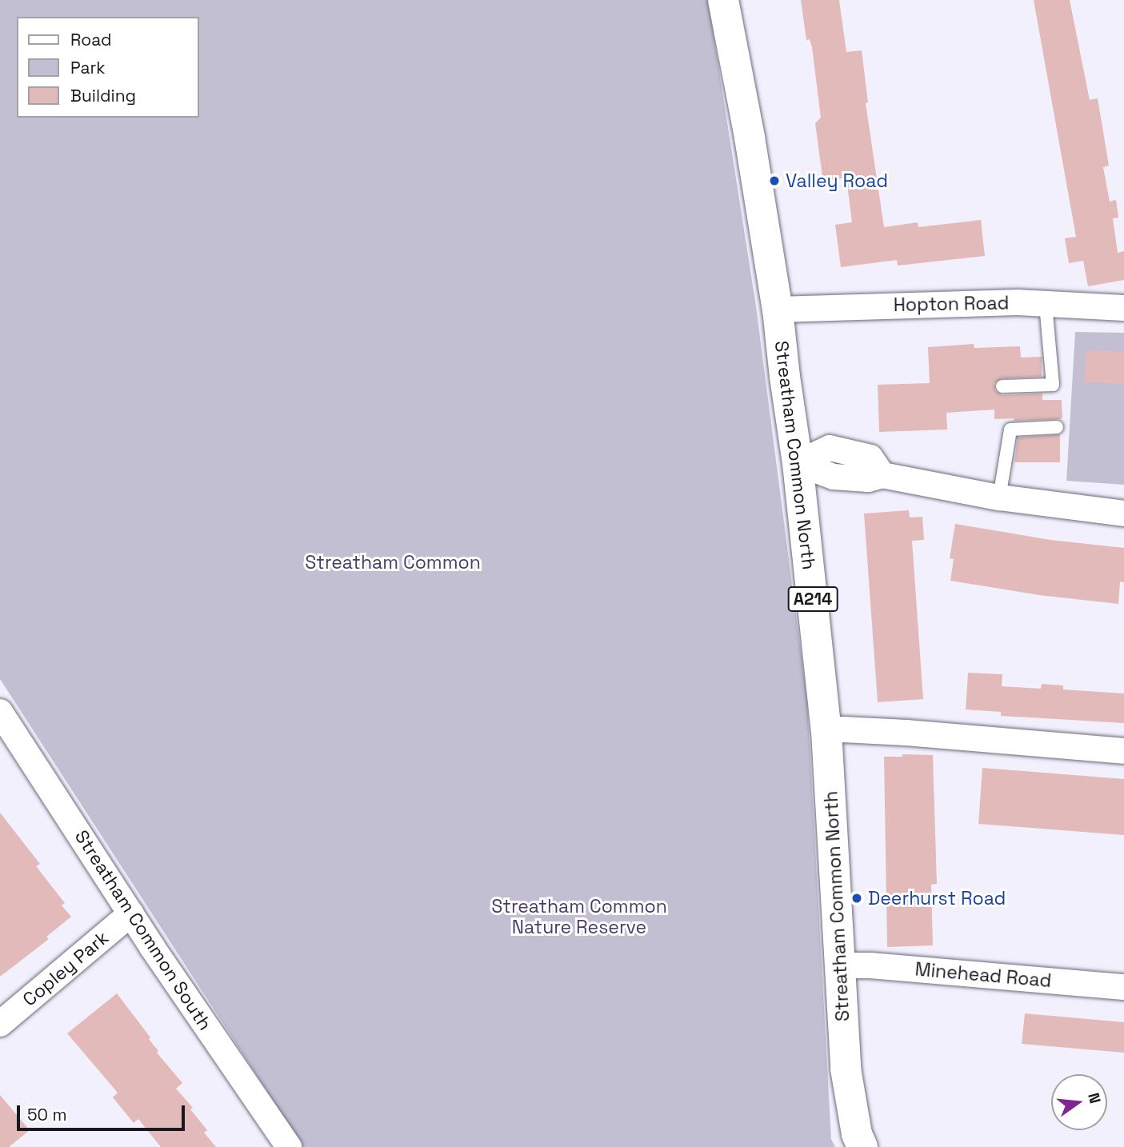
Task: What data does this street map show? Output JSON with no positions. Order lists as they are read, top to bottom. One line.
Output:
{"streets":{"main road":["Streatham Common North","A214"],"street":["Hopton Road","Streatham Common South","Copley Park","Minehead Road"]},"crossings":[["Hopton Road","Streatham Common North"],["Streatham Common North","Minehead Road"],["Streatham Common South","Copley Park"]],"parks":["Streatham Common","Streatham Common Nature Reserve"],"places":["Valley Road","Deerhurst Road"],"legend":["Road","Park","Building"],"scale_bar":"50 m","north":"right"}
